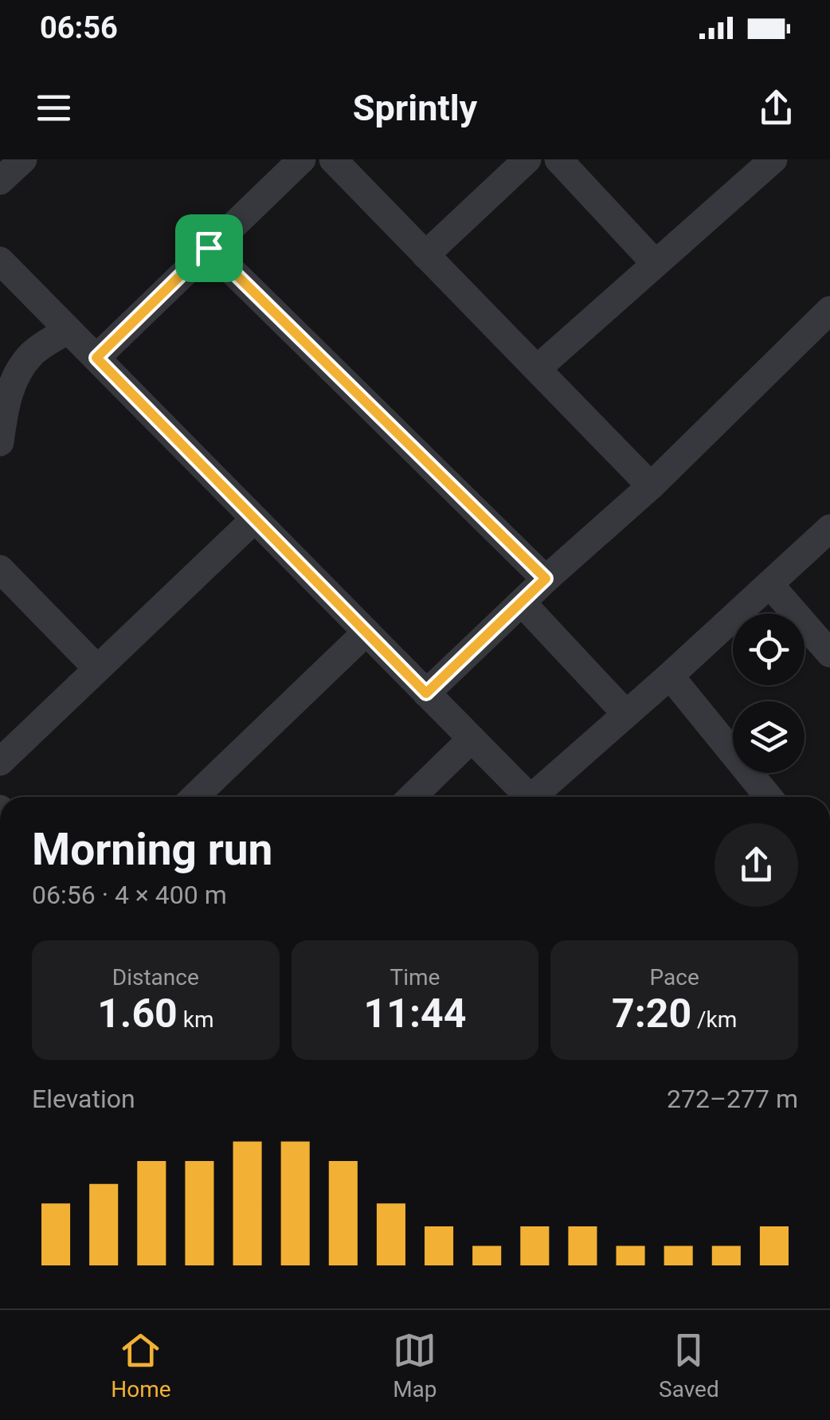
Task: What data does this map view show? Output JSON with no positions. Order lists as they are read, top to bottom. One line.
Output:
{"page":{"status":"06:56","header":"Sprintly","heading":["Morning run","06:56 · 4 × 400 m"],"stats":[["Distance","1.60 km"],["Time","11:44"],["Pace","7:20 /km"]],"chart":["Elevation","272–277 m"],"tabs":["Home","Map","Saved"]}}
